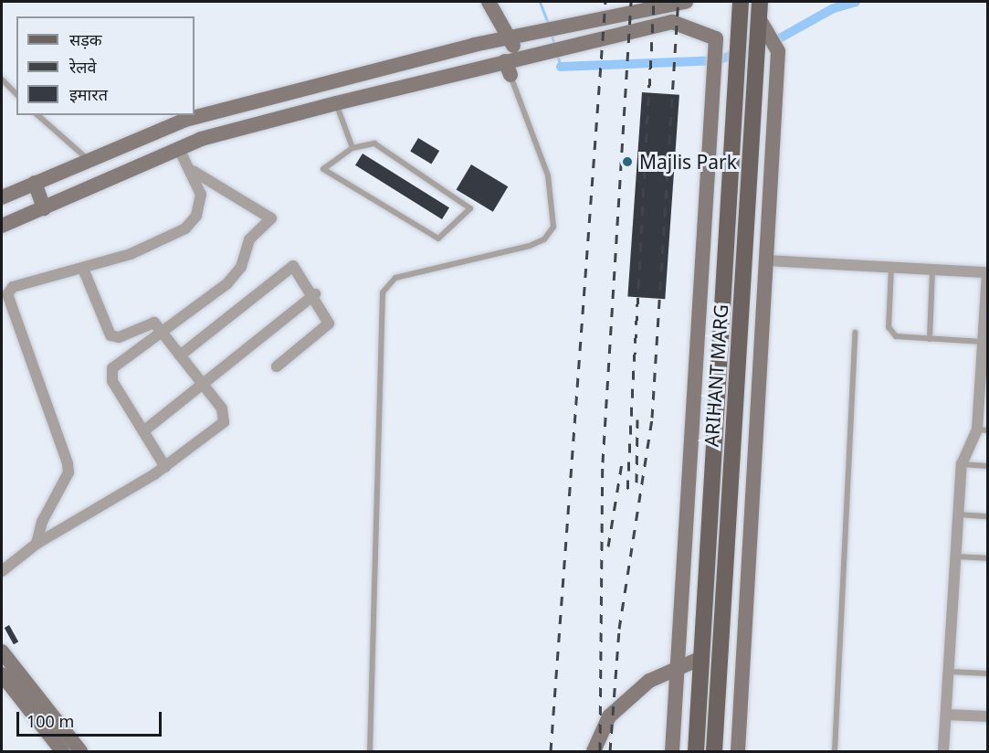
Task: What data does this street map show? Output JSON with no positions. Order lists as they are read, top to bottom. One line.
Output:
{"streets":{"main road":["ARIHANT MARG"]},"places":["Majlis Park"],"legend":["सड़क","रेलवे","इमारत"],"scale_bar":"100 m"}
